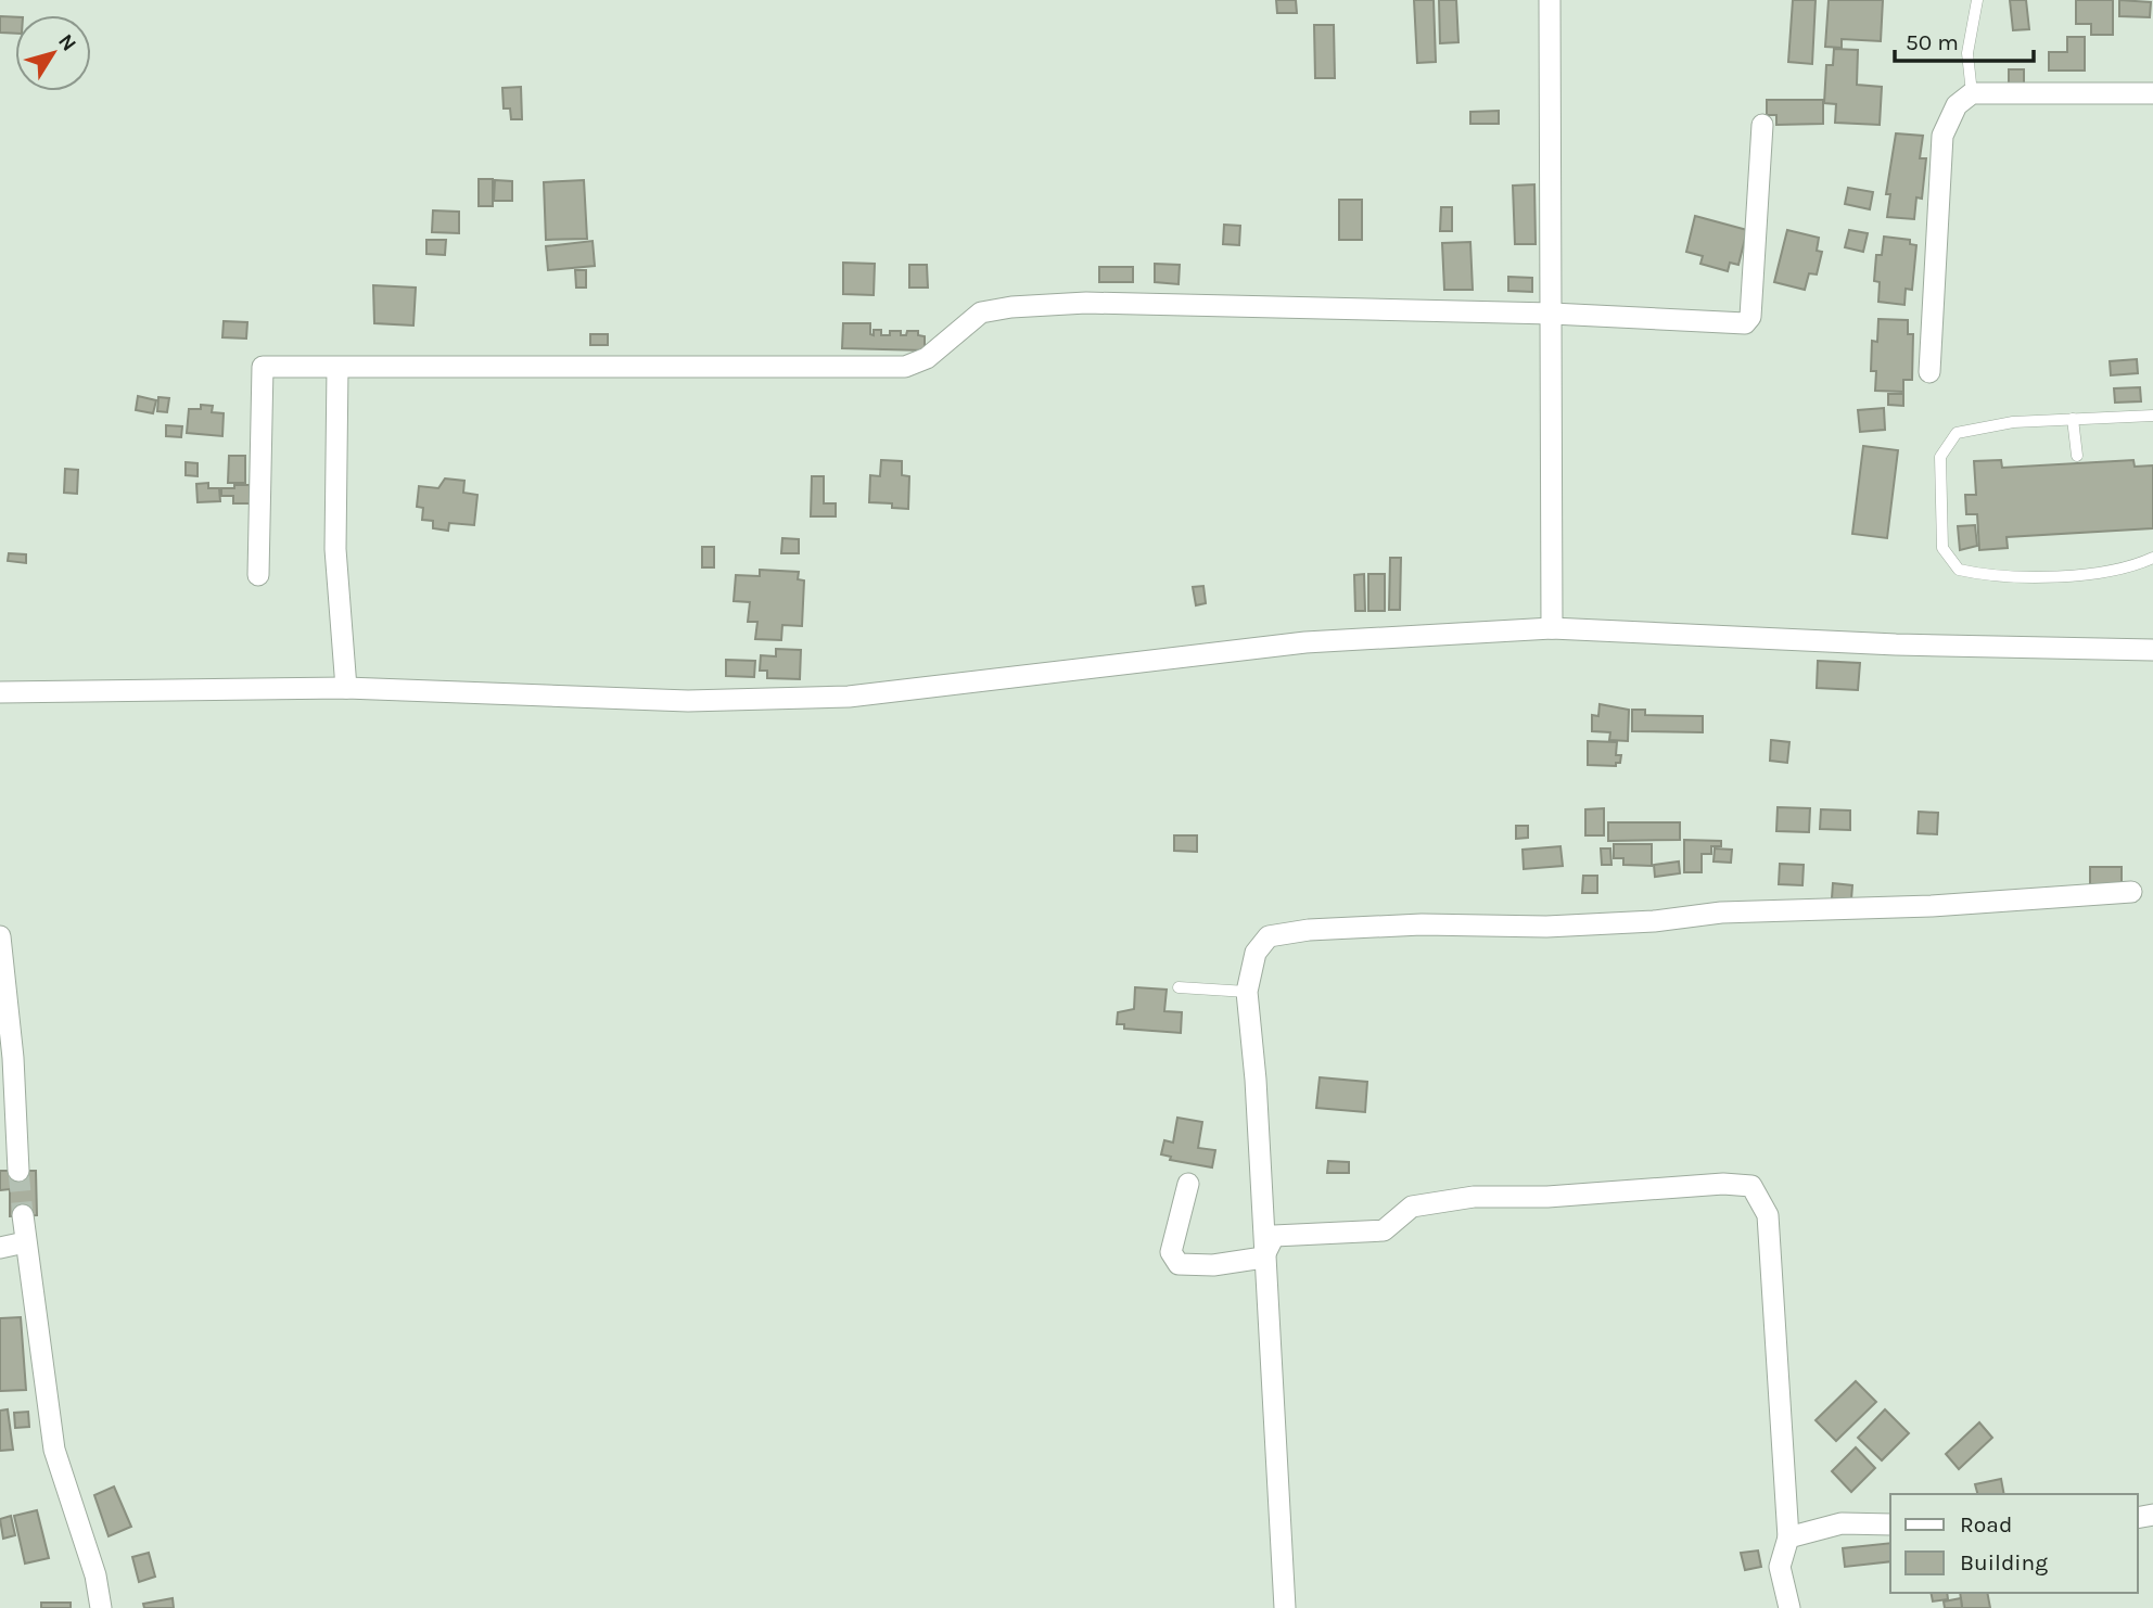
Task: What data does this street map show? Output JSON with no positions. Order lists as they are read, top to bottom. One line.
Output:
{"legend":["Road","Building"],"scale_bar":"50 m","north":"top right"}
